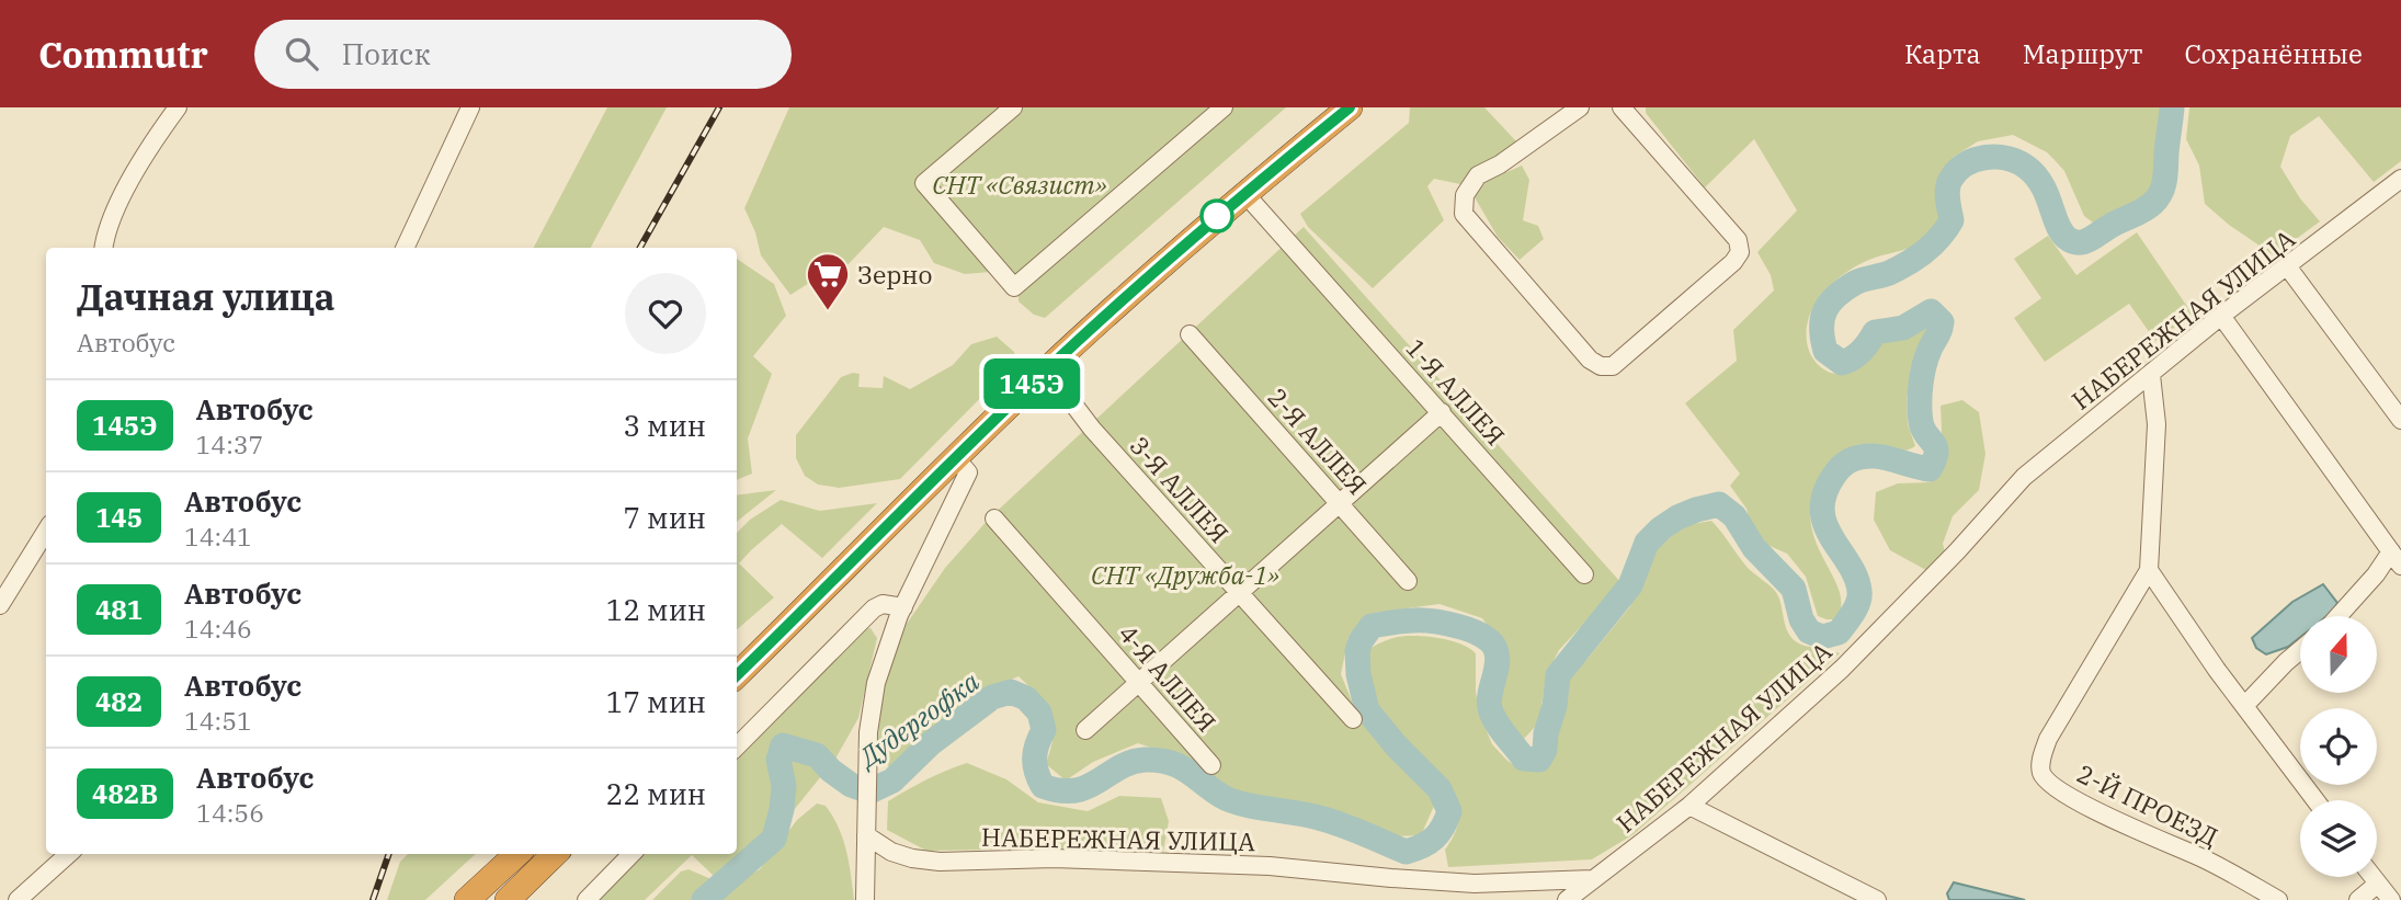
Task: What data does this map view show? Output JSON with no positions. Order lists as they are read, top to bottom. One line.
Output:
{"streets":{"street":["НАБЕРЕЖНАЯ УЛИЦА","1-Я АЛЛЕЯ","2-Я АЛЛЕЯ","3-Я АЛЛЕЯ","4-Я АЛЛЕЯ","2-Й ПРОЕЗД"]},"crossings":[["НАБЕРЕЖНАЯ УЛИЦА","2-Й ПРОЕЗД"]],"water":["Дудергофка"],"parks":["СНТ «Связист»","СНТ «Дружба-1»"],"places":{"supermarket":["Зерно"]},"lines":["bus line 145Э"],"north":"top","page":{"header":"Commutr","search":"Поиск","nav":["Карта","Маршрут","Сохранённые"],"on_map":"145Э","heading":["Дачная улица","Автобус"],"list":[{"mark":"145Э","name":"Автобус","note":"14:37","value":"3 мин"},{"mark":"145","name":"Автобус","note":"14:41","value":"7 мин"},{"mark":"481","name":"Автобус","note":"14:46","value":"12 мин"},{"mark":"482","name":"Автобус","note":"14:51","value":"17 мин"},{"mark":"482В","name":"Автобус","note":"14:56","value":"22 мин"}]}}
